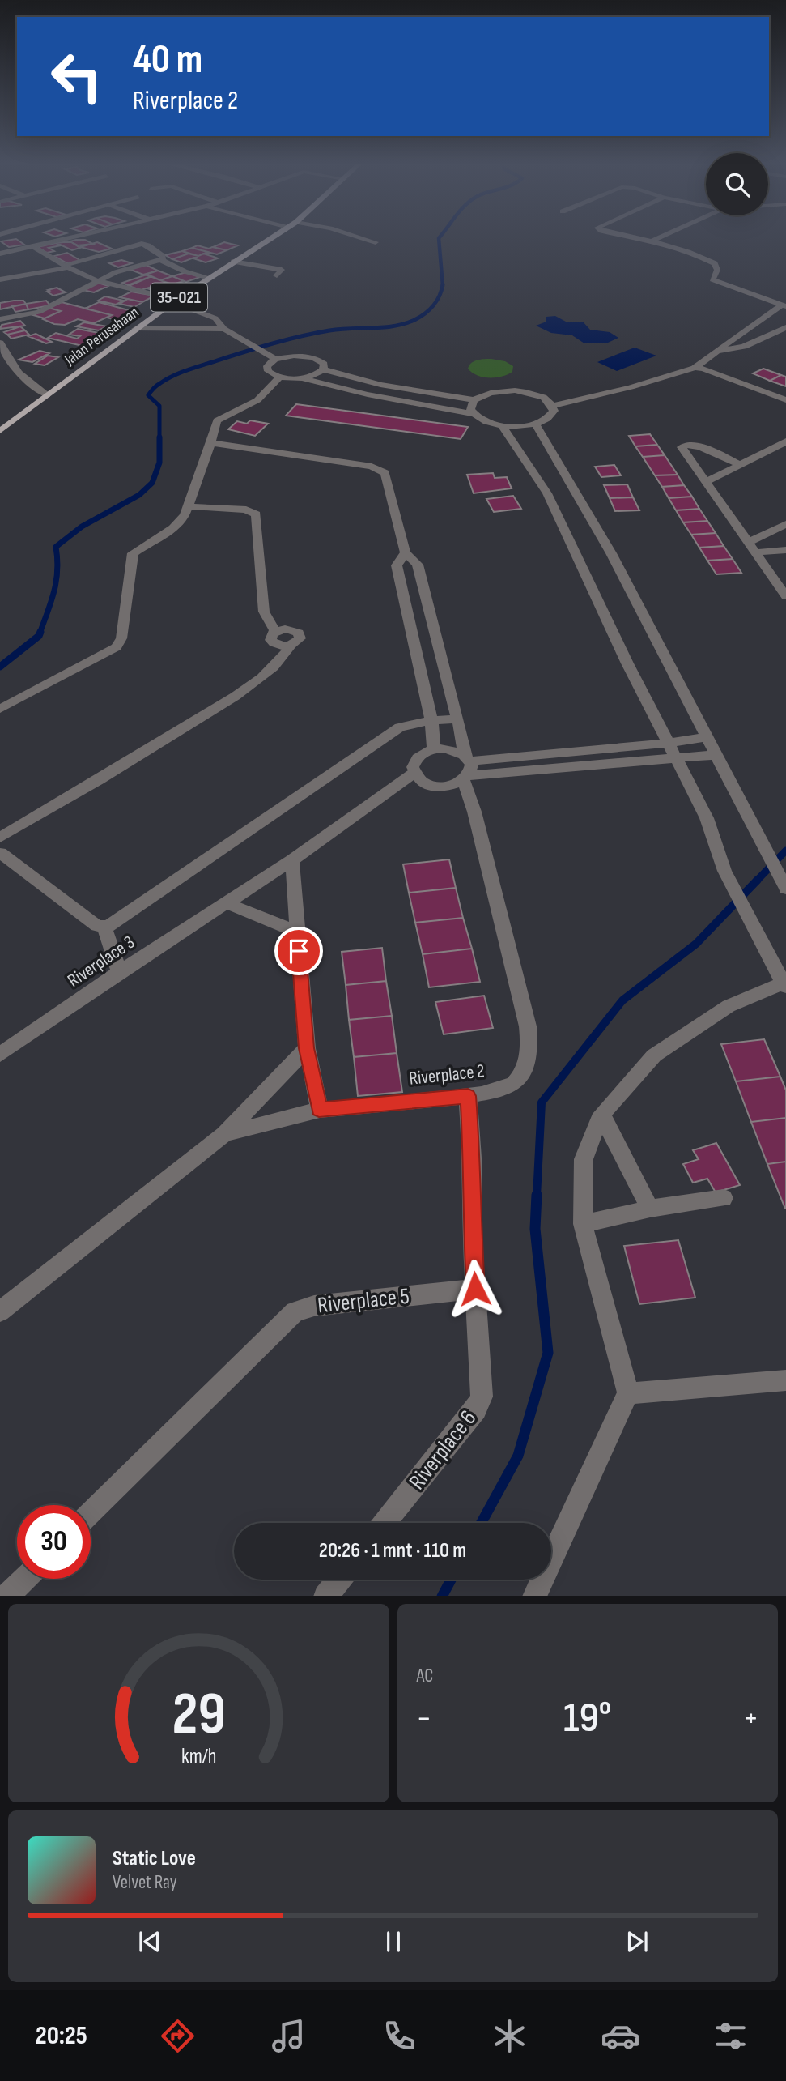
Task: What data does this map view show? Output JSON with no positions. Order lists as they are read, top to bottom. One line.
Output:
{"streets":{"main road":["35-021","Jalan Perusahaan"],"street":["Riverplace 3","Riverplace 2","Riverplace 5","Riverplace 6"]},"crossings":[["Riverplace 3","Riverplace 2"],["Riverplace 5","Riverplace 6"]],"page":{"turn":["40 m","Riverplace 2"],"limit":"30","trip":"20:26 · 1 mnt · 110 m","tile":"AC","heat":["−","19°","+"],"song":["Static Love","Velvet Ray"],"tabs":"20:25","gauge":["29","km/h"]}}
